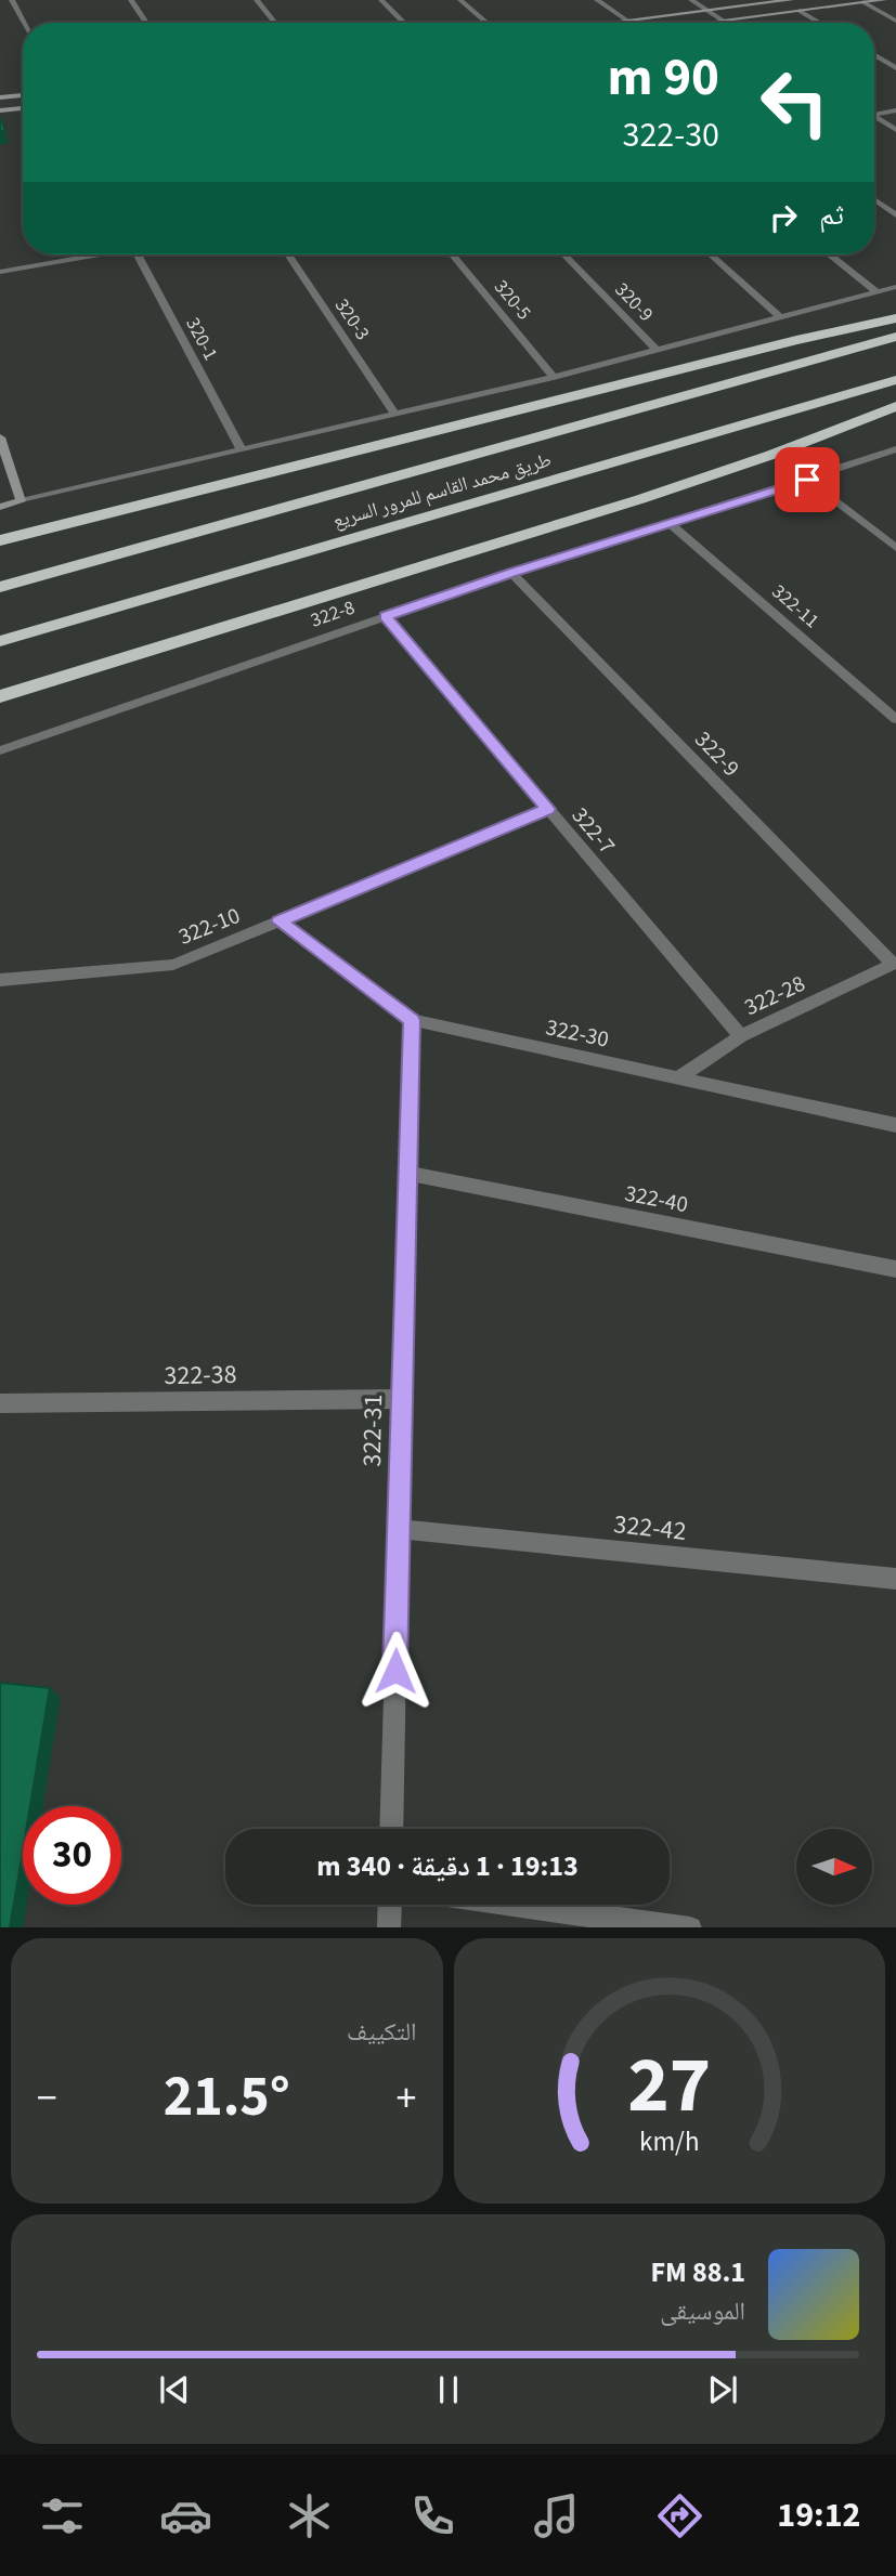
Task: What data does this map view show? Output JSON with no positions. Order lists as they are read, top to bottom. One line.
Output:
{"streets":{"highway":["طريق محمد القاسم للمرور السريع"],"street":["320-5","320-9","320-3","320-1","322-11","322-8","322-9","322-7","322-10","322-28","322-30","322-40","322-38","322-31","322-42"]},"crossings":[["322-11","322-8"],["322-8","322-9"],["322-8","322-7"],["322-9","322-28"],["322-7","322-10"],["322-7","322-28"],["322-10","322-30"],["322-28","322-30"],["322-30","322-31"],["322-40","322-31"],["322-38","322-31"],["322-31","322-42"]],"north":"right","page":{"turn":["90 m","322-30"],"then":"ثم","limit":"30","trip":"19:13 · 1 دقيقة · 340 m","tile":"التكييف","heat":["−","21.5°","+"],"song":["88.1 FM","الموسيقى"],"tabs":"19:12","gauge":["27","km/h"]}}
